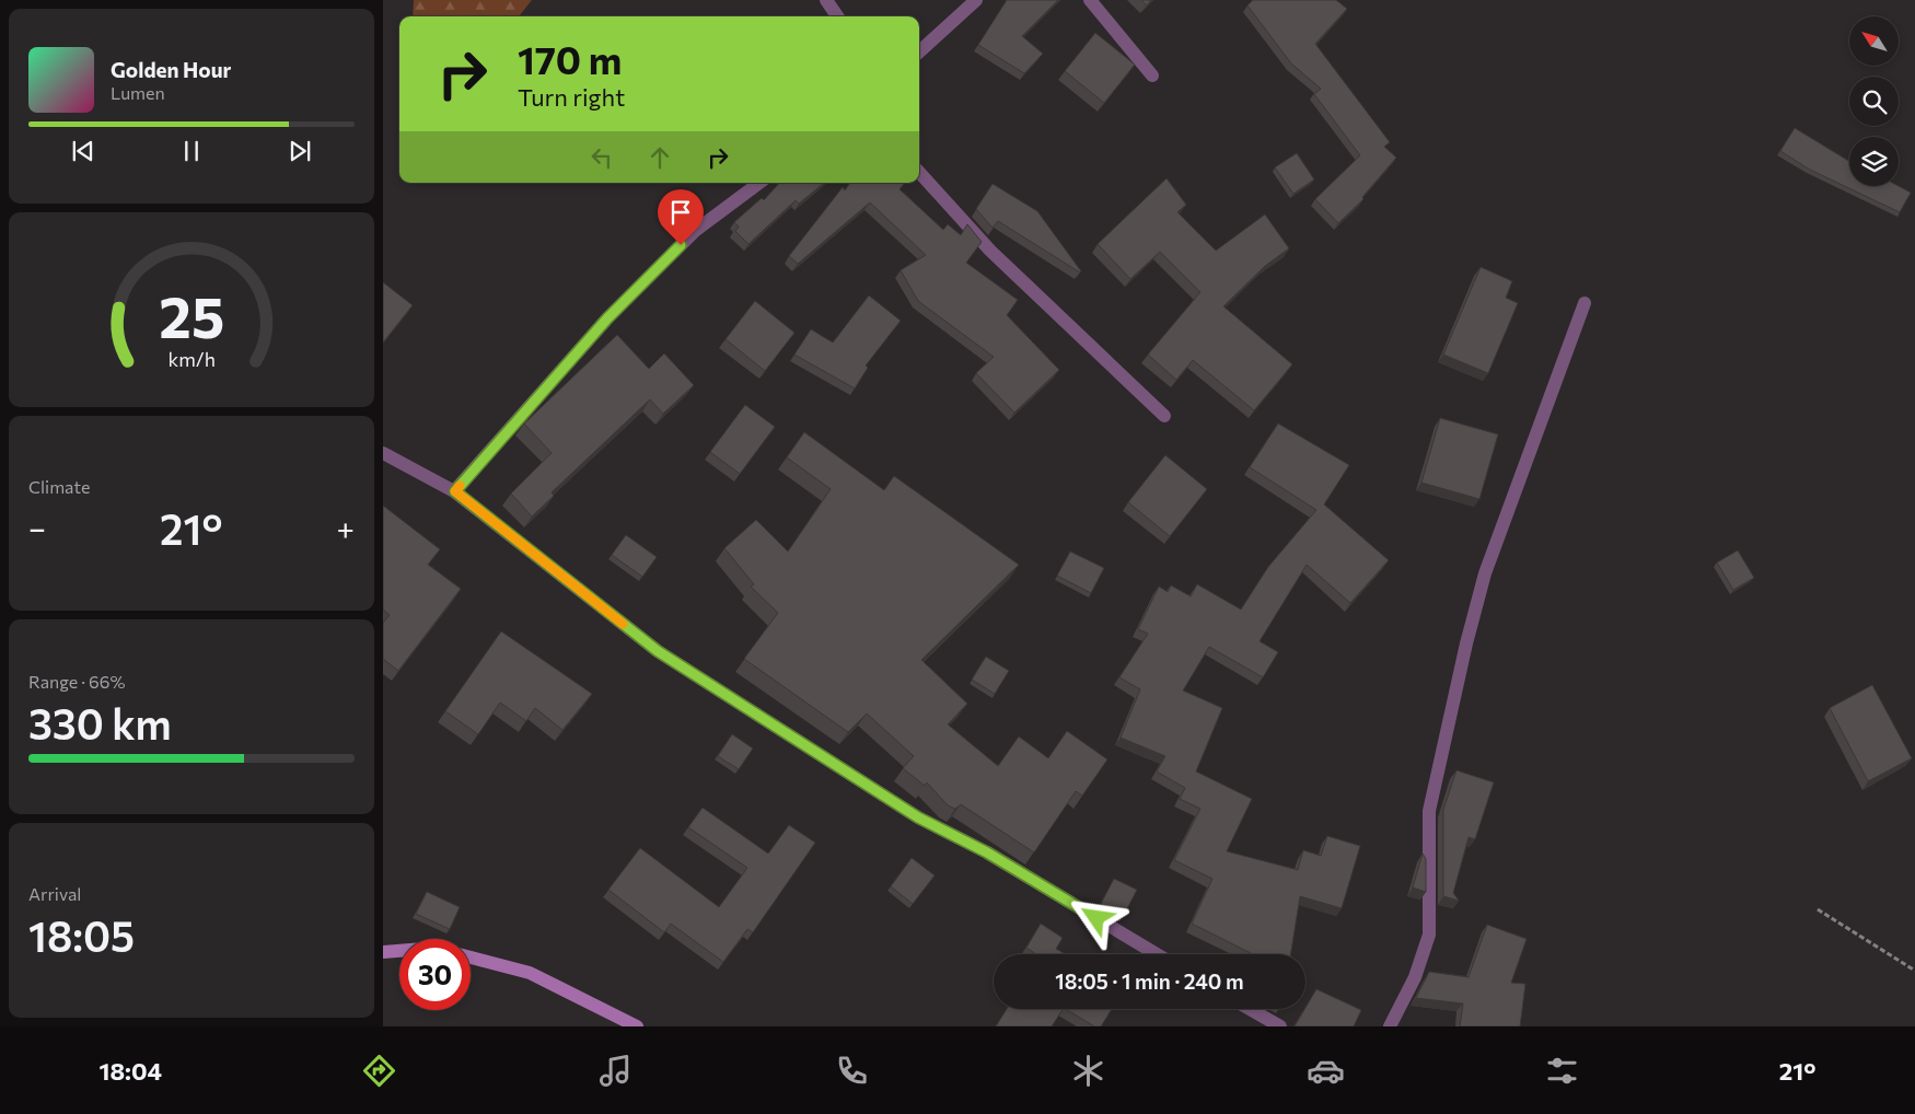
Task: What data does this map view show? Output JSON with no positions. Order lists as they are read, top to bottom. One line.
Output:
{"north":"top left","page":{"turn":["170 m","Turn right"],"song":["Golden Hour","Lumen"],"tile":["Climate",["Range · 66%","330 km"],["Arrival","18:05"]],"heat":["−","21°","+"],"limit":"30","trip":"18:05 · 1 min · 240 m","tabs":["18:04","21°"],"gauge":["25","km/h"]}}
